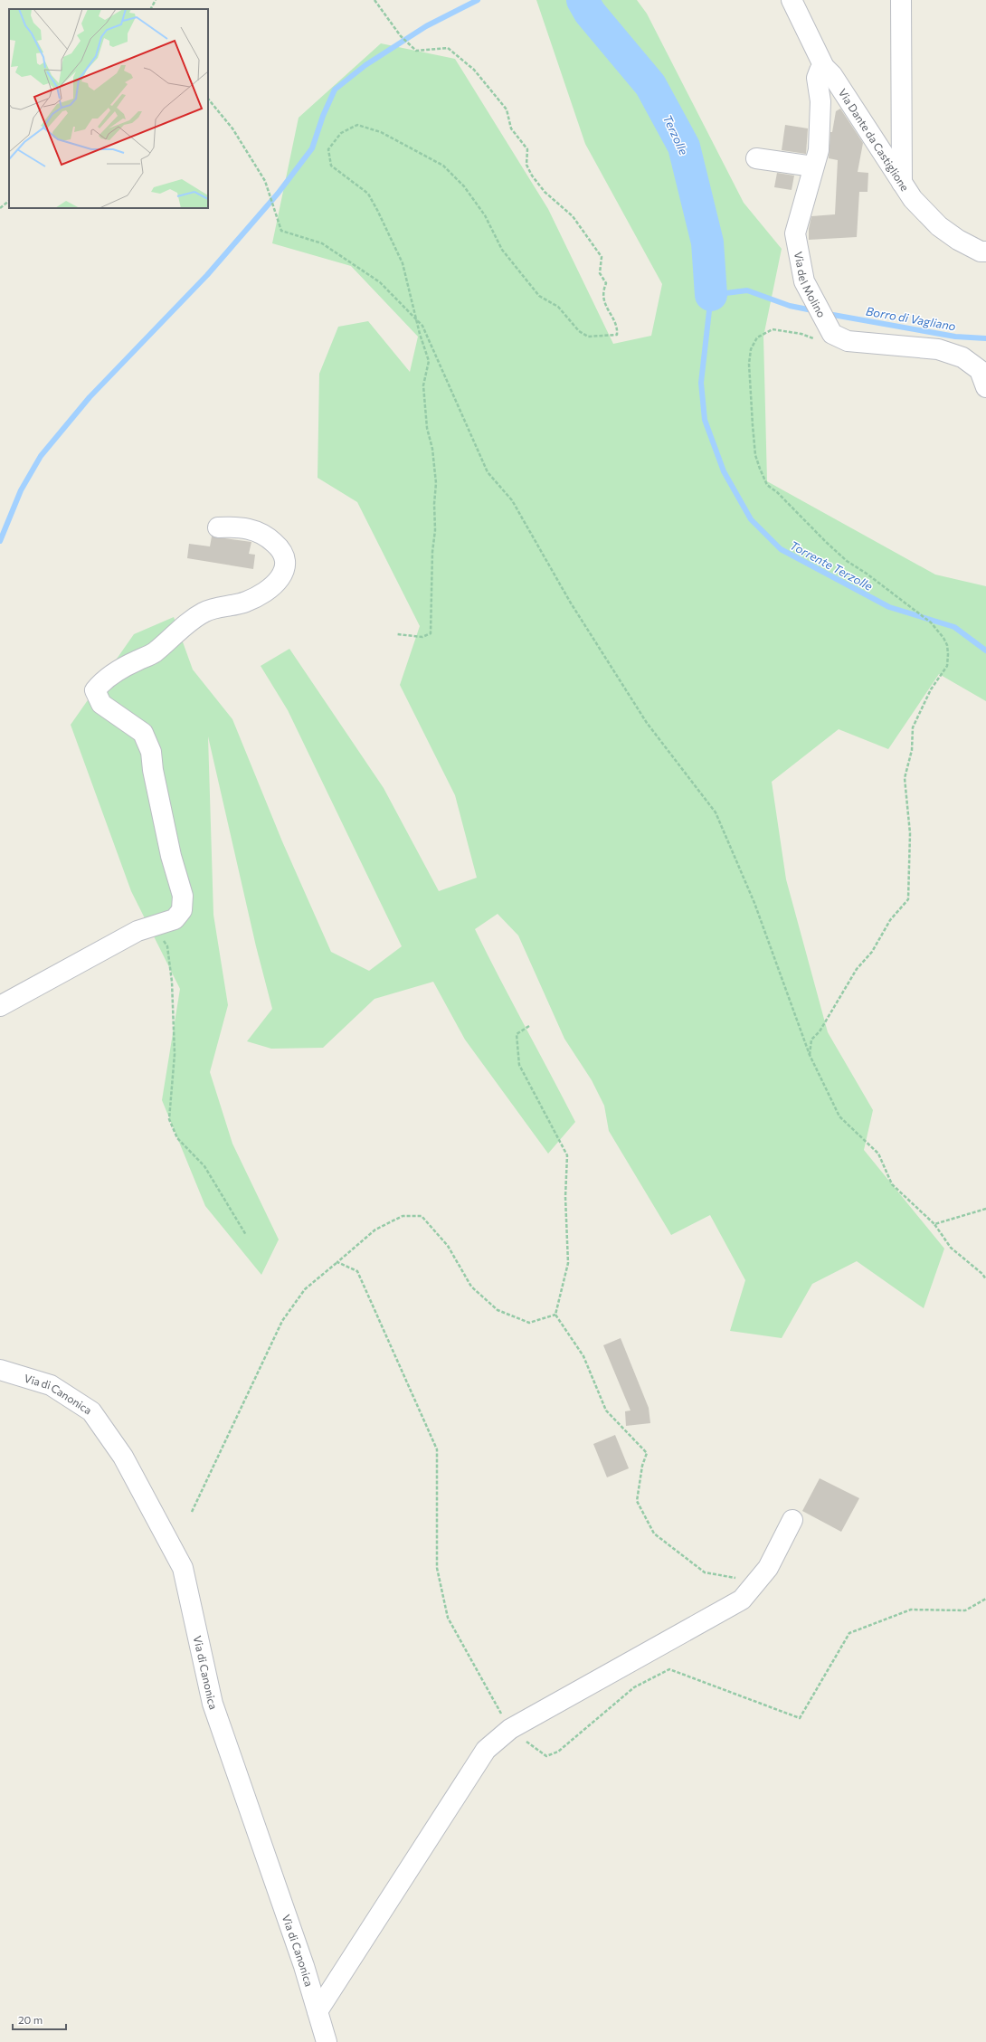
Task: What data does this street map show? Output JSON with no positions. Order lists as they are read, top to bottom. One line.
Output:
{"streets":{"street":["Via Dante da Castiglione","Via del Molino","Via di Canonica"]},"crossings":[["Via Dante da Castiglione","Via del Molino"]],"water":["Terzolle","Borro di Vagliano","Torrente Terzolle"],"scale_bar":"20 m"}
